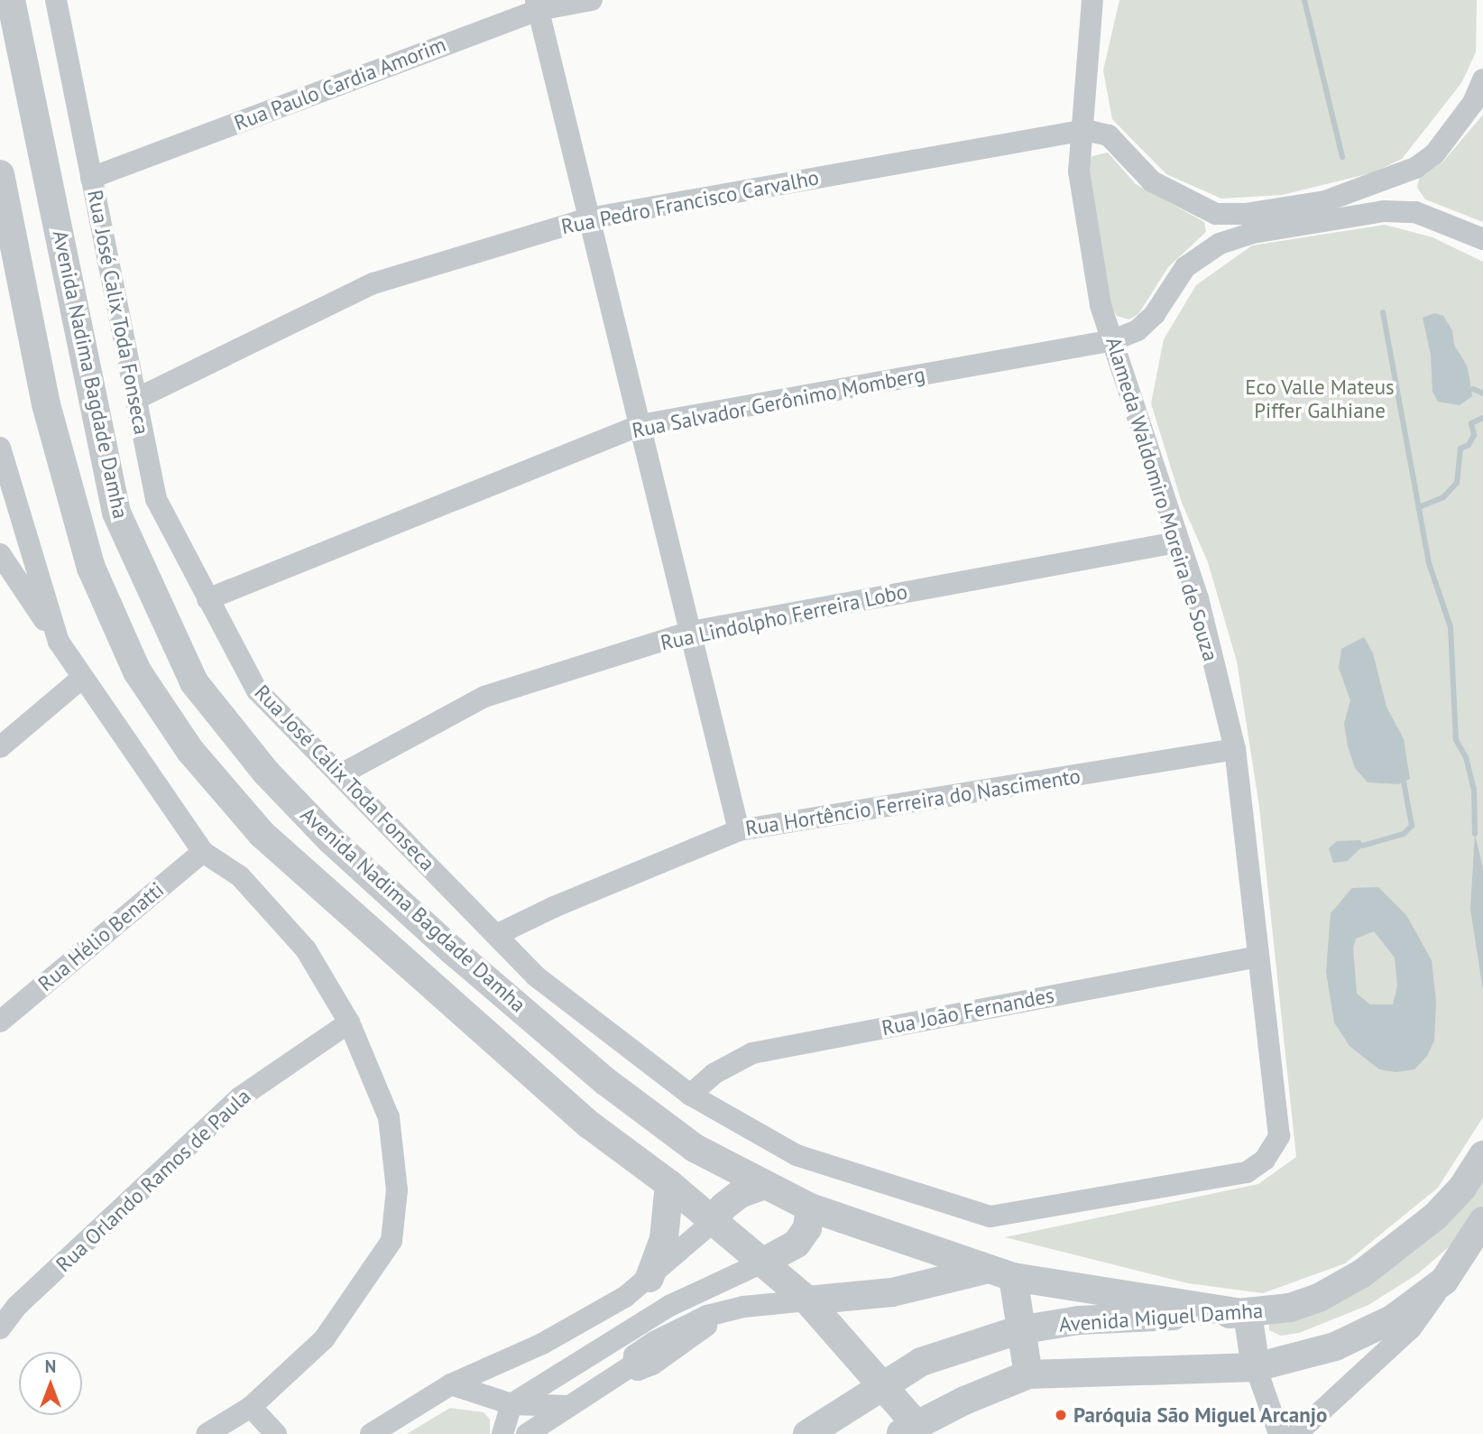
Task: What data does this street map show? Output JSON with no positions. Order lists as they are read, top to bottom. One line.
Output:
{"streets":{"street":["Rua Paulo Cardia Amorim","Rua Pedro Francisco Carvalho","Rua José Calix Toda Fonseca","Avenida Nadima Bagdade Damha","Rua Salvador Gerônimo Momberg","Alameda Waldomiro Moreira de Souza","Rua Lindolpho Ferreira Lobo","Rua Hortêncio Ferreira do Nascimento","Rua Hélio Benatti","Rua João Fernandes","Rua Orlando Ramos de Paula","Avenida Miguel Damha"]},"crossings":[["Rua Paulo Cardia Amorim","Rua José Calix Toda Fonseca"],["Rua Pedro Francisco Carvalho","Rua José Calix Toda Fonseca"],["Rua Pedro Francisco Carvalho","Alameda Waldomiro Moreira de Souza"],["Rua José Calix Toda Fonseca","Rua Salvador Gerônimo Momberg"],["Rua José Calix Toda Fonseca","Alameda Waldomiro Moreira de Souza"],["Rua José Calix Toda Fonseca","Rua Lindolpho Ferreira Lobo"],["Rua José Calix Toda Fonseca","Rua Hortêncio Ferreira do Nascimento"],["Rua José Calix Toda Fonseca","Rua João Fernandes"],["Avenida Nadima Bagdade Damha","Avenida Miguel Damha"],["Rua Salvador Gerônimo Momberg","Alameda Waldomiro Moreira de Souza"],["Alameda Waldomiro Moreira de Souza","Rua Lindolpho Ferreira Lobo"],["Alameda Waldomiro Moreira de Souza","Rua Hortêncio Ferreira do Nascimento"],["Alameda Waldomiro Moreira de Souza","Rua João Fernandes"]],"parks":["Eco Valle Mateus Piffer Galhiane"],"places":["Paróquia São Miguel Arcanjo"],"north":"top"}
